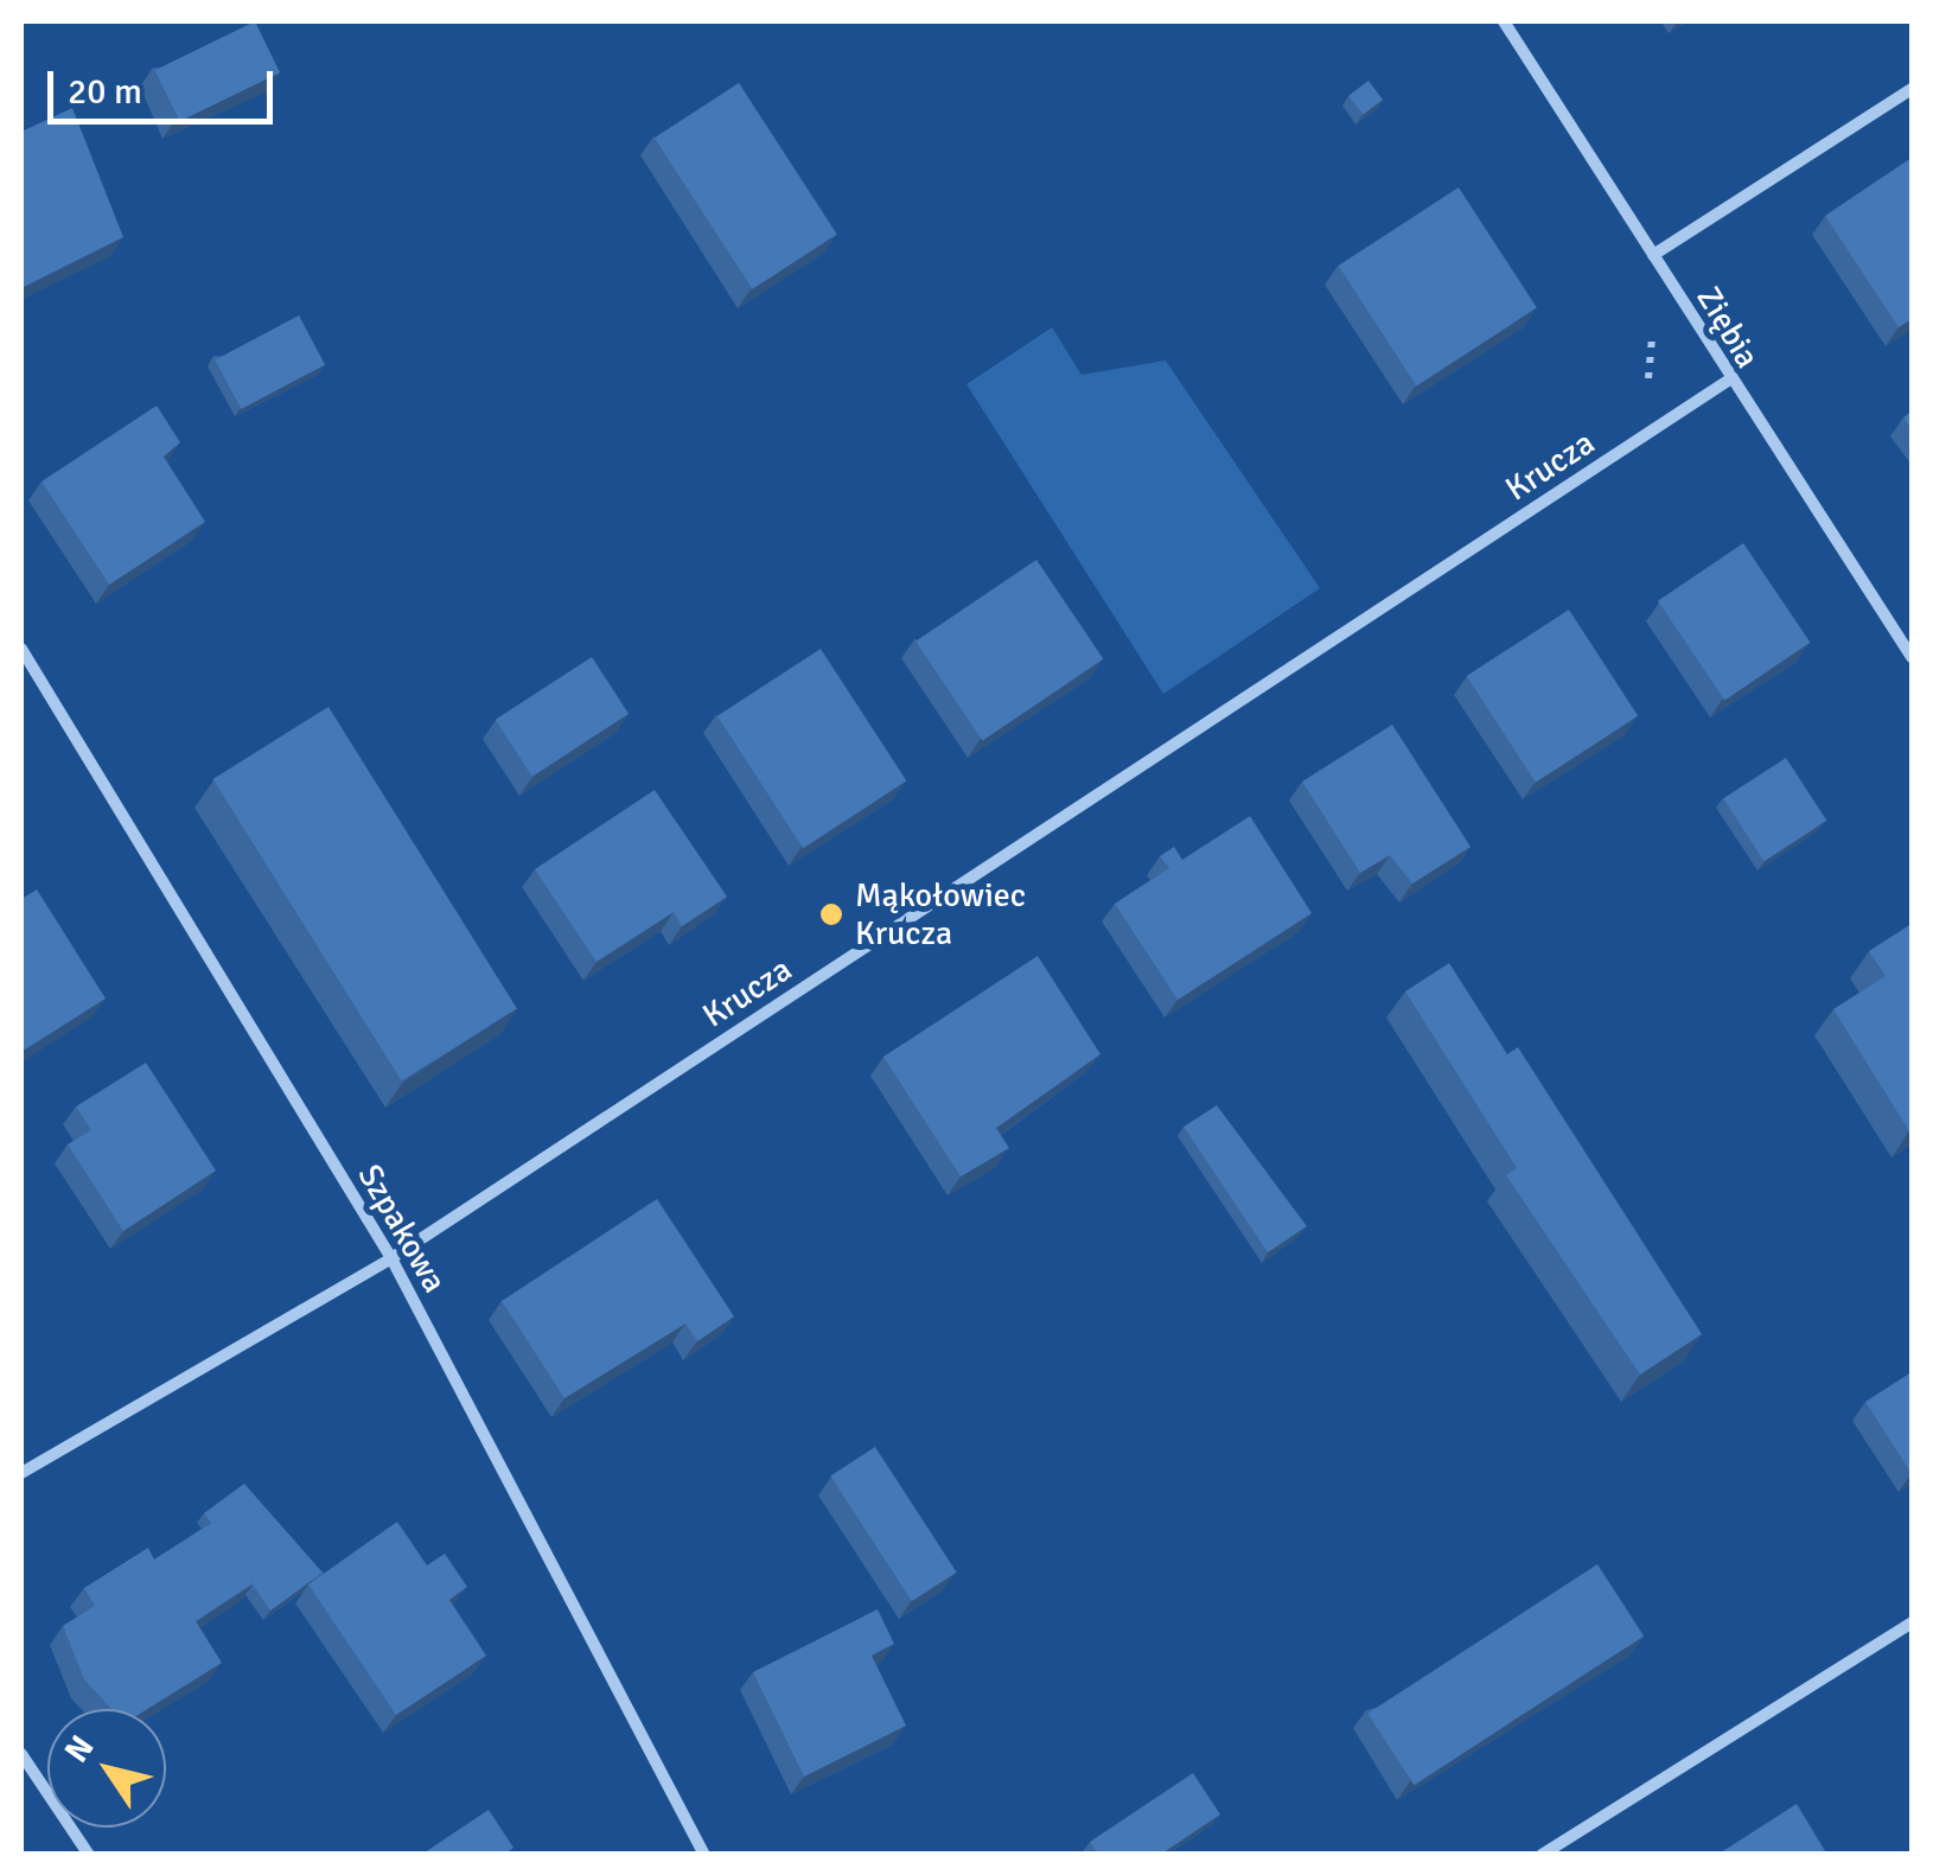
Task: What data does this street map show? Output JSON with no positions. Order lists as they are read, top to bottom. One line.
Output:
{"streets":{"street":["Ziębia","Krucza","Szpakowa"]},"crossings":[["Ziębia","Krucza"],["Krucza","Szpakowa"]],"places":["Mąkołowiec Krucza"],"scale_bar":"20 m","north":"top left"}
